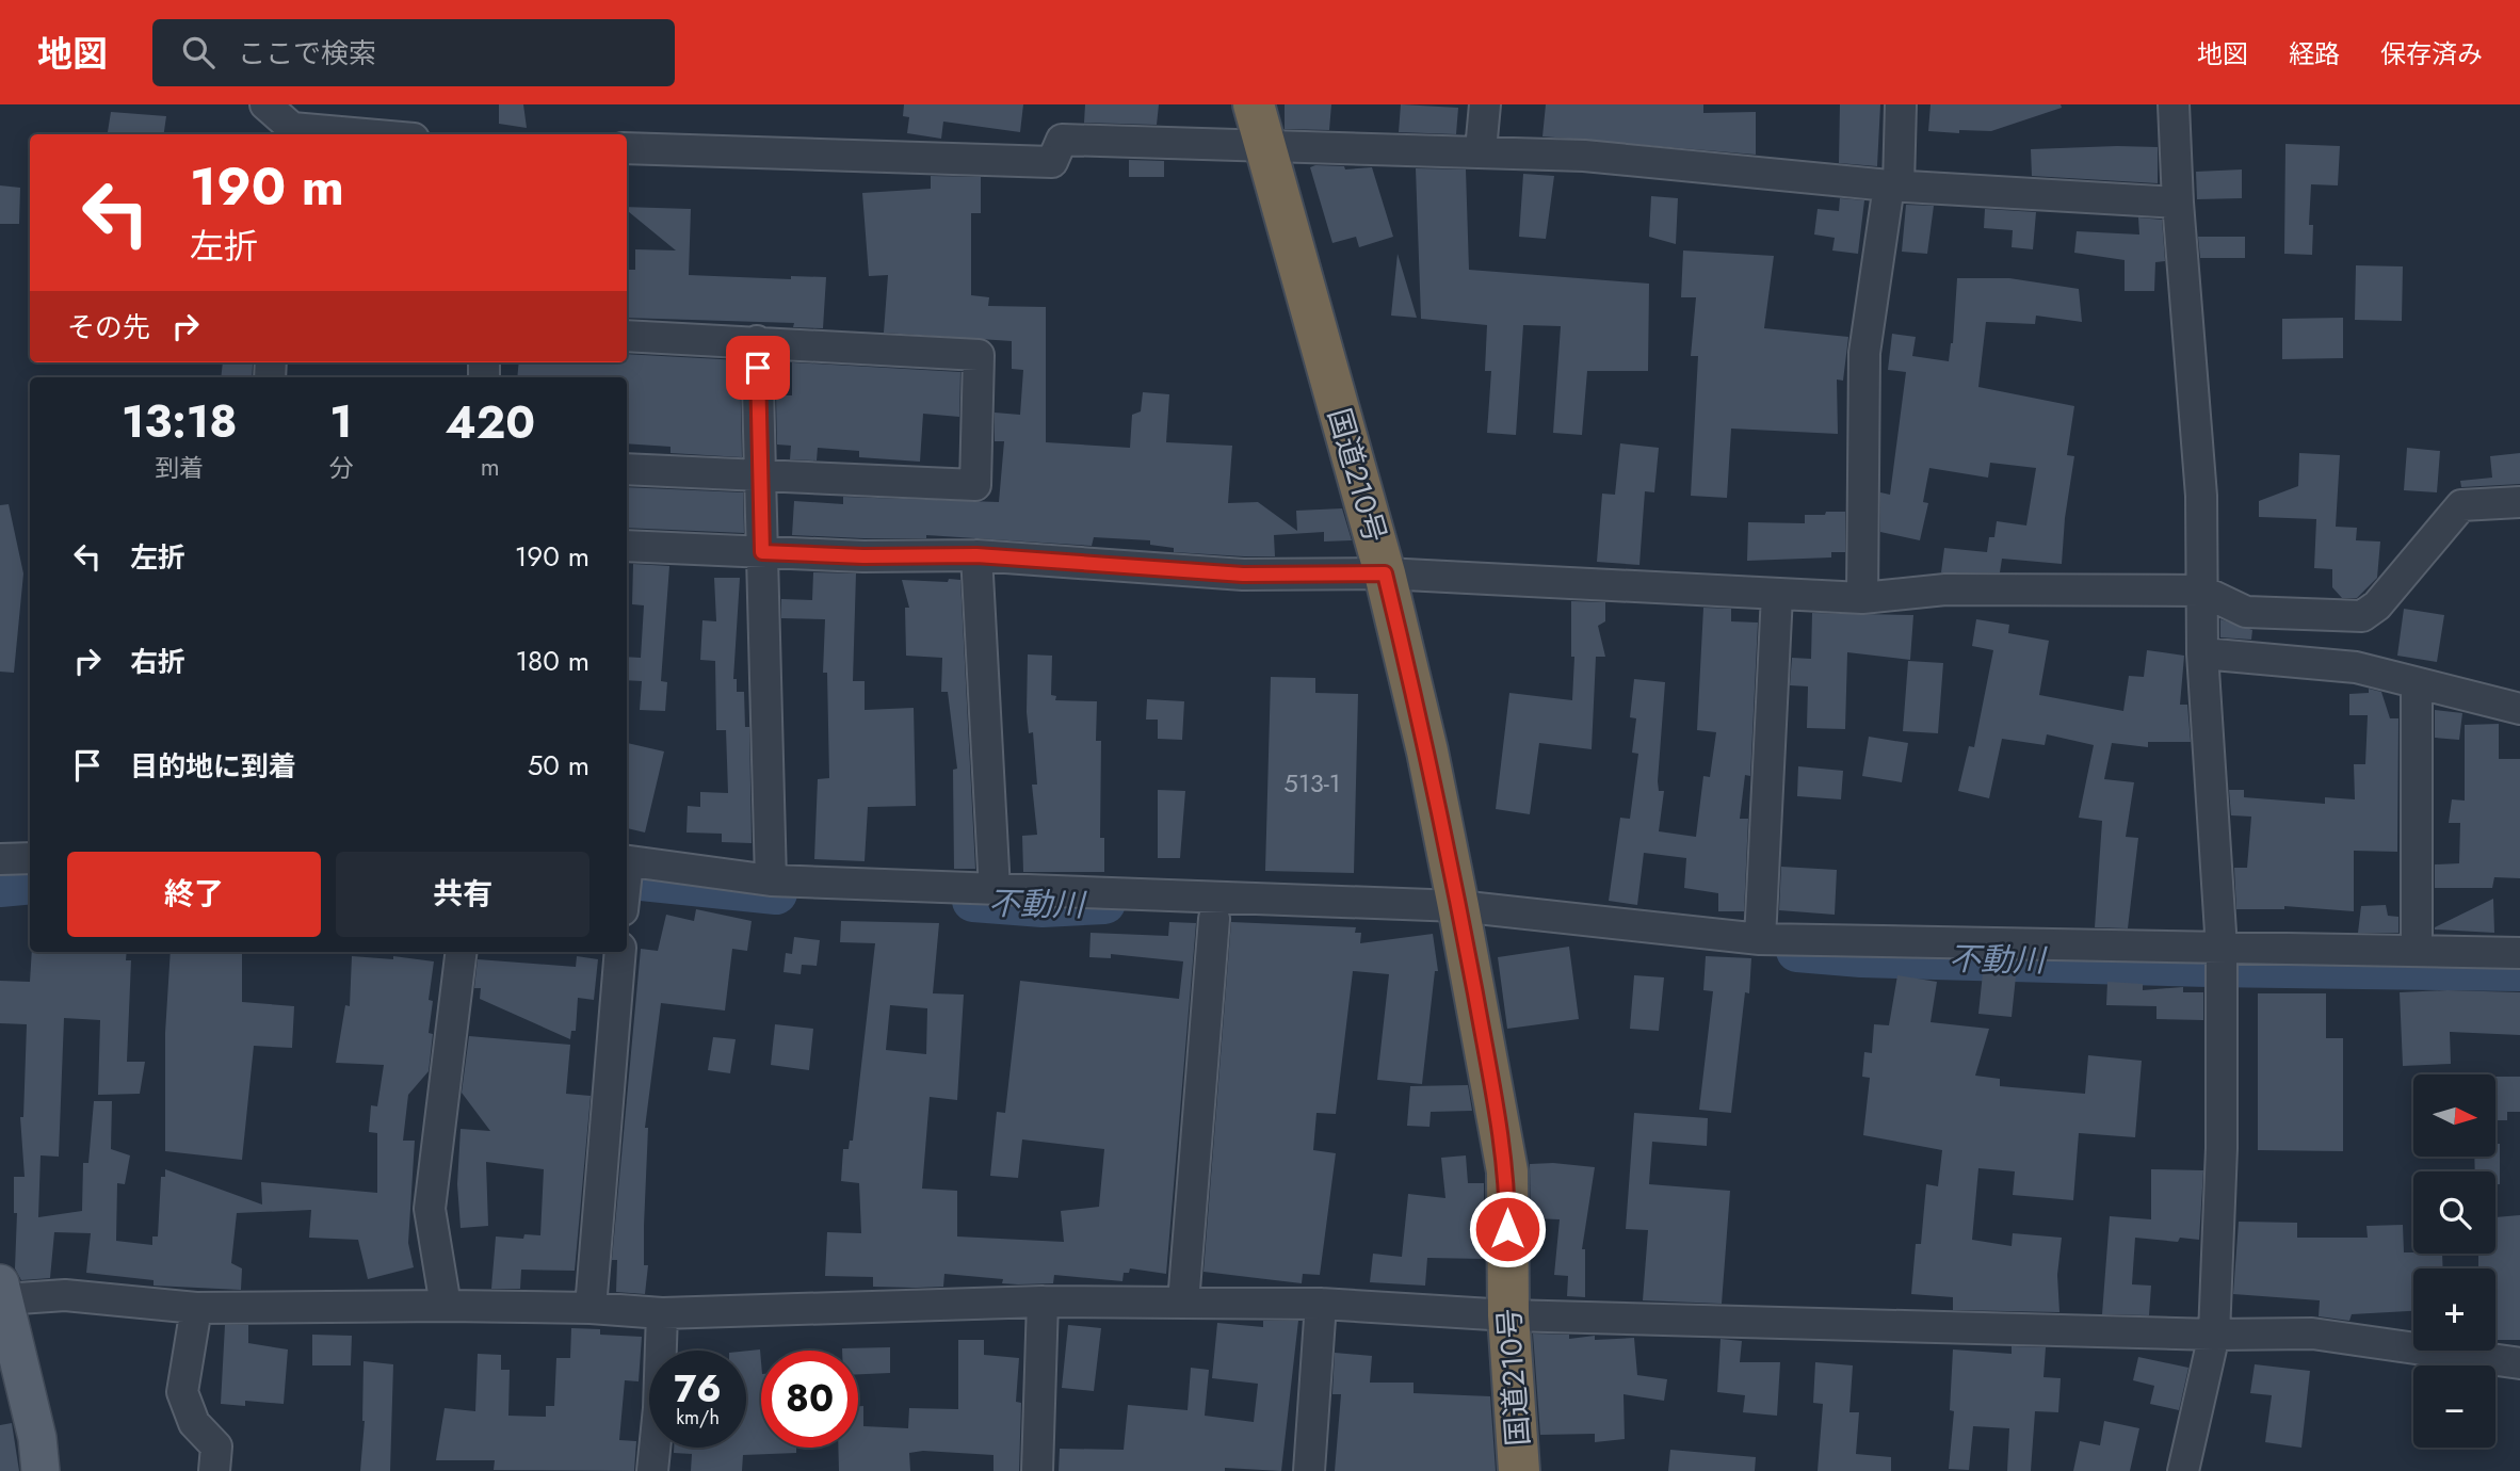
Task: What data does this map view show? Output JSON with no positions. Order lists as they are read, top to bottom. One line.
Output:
{"streets":{"highway":["国道210号"]},"water":["不動川"],"house_numbers":["513-1"],"north":"right","page":{"header":"地図","search":"ここで検索","nav":["地図","経路","保存済み"],"turn":["190 m","左折"],"then":"その先","eta":["13:18","到着","1","分","420","m"],"list":[{"name":"左折","value":"190 m"},{"name":"右折","value":"180 m"},{"name":"目的地に到着","value":"50 m"}],"buttons":["終了","共有"],"map_buttons":["+","−"],"speed":"76 km/h","limit":"80"}}
